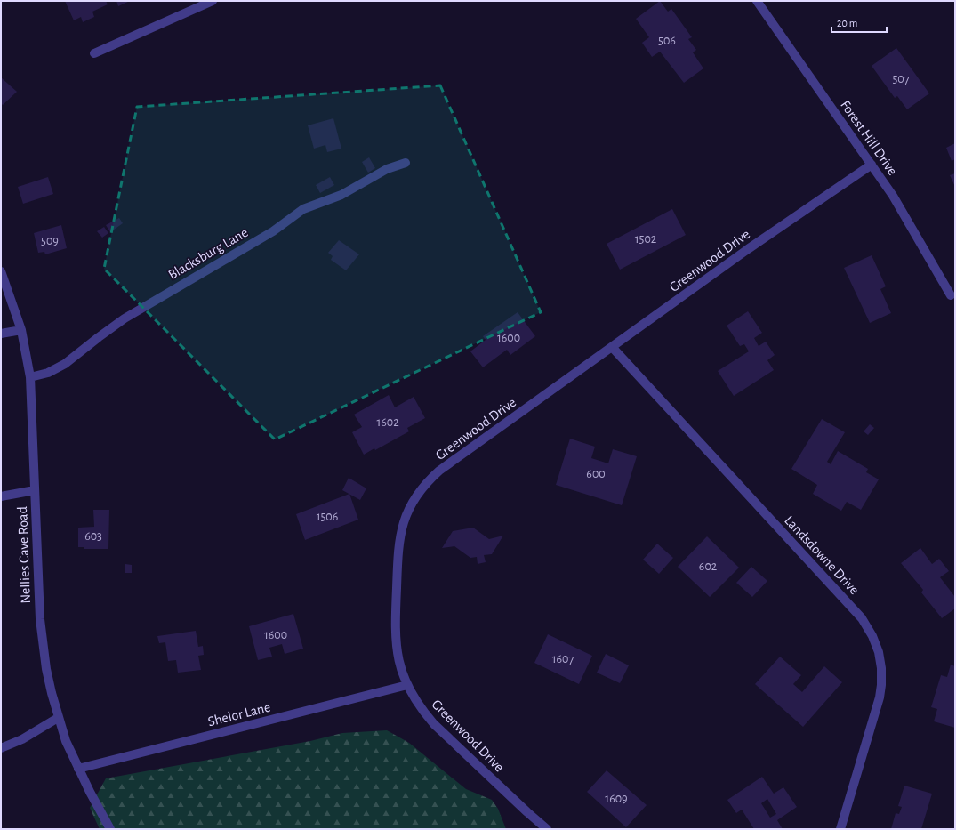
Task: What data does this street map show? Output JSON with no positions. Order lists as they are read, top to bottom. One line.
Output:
{"streets":{"street":["Forest Hill Drive","Blacksburg Lane","Greenwood Drive","Nellies Cave Road","Landsdowne Drive","Shelor Lane"]},"crossings":[["Forest Hill Drive","Greenwood Drive"],["Blacksburg Lane","Nellies Cave Road"],["Greenwood Drive","Landsdowne Drive"],["Greenwood Drive","Shelor Lane"],["Nellies Cave Road","Shelor Lane"]],"house_numbers":["506","507","1502","509","1600","1602","600","1506","603","602","1600","1607","1609"],"scale_bar":"20 m"}
